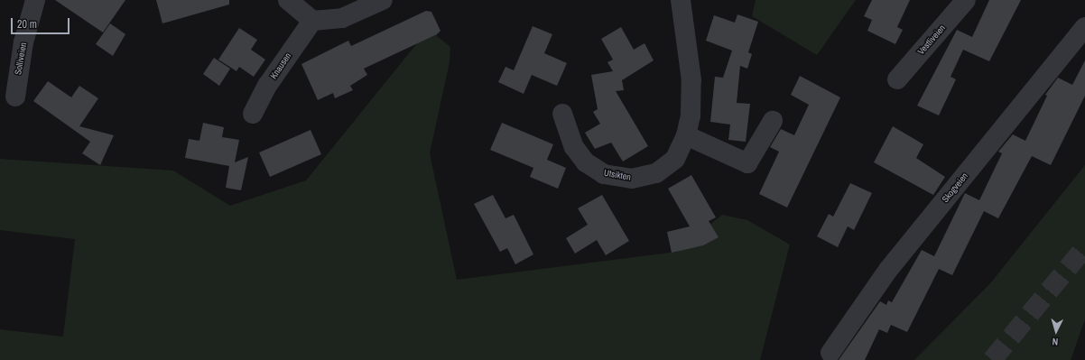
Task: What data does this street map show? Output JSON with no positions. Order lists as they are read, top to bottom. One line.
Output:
{"streets":{"street":["Vestliveien","Solliveien","Knausen","Utsikten","Skogveien"]},"scale_bar":"20 m","north":"bottom"}
